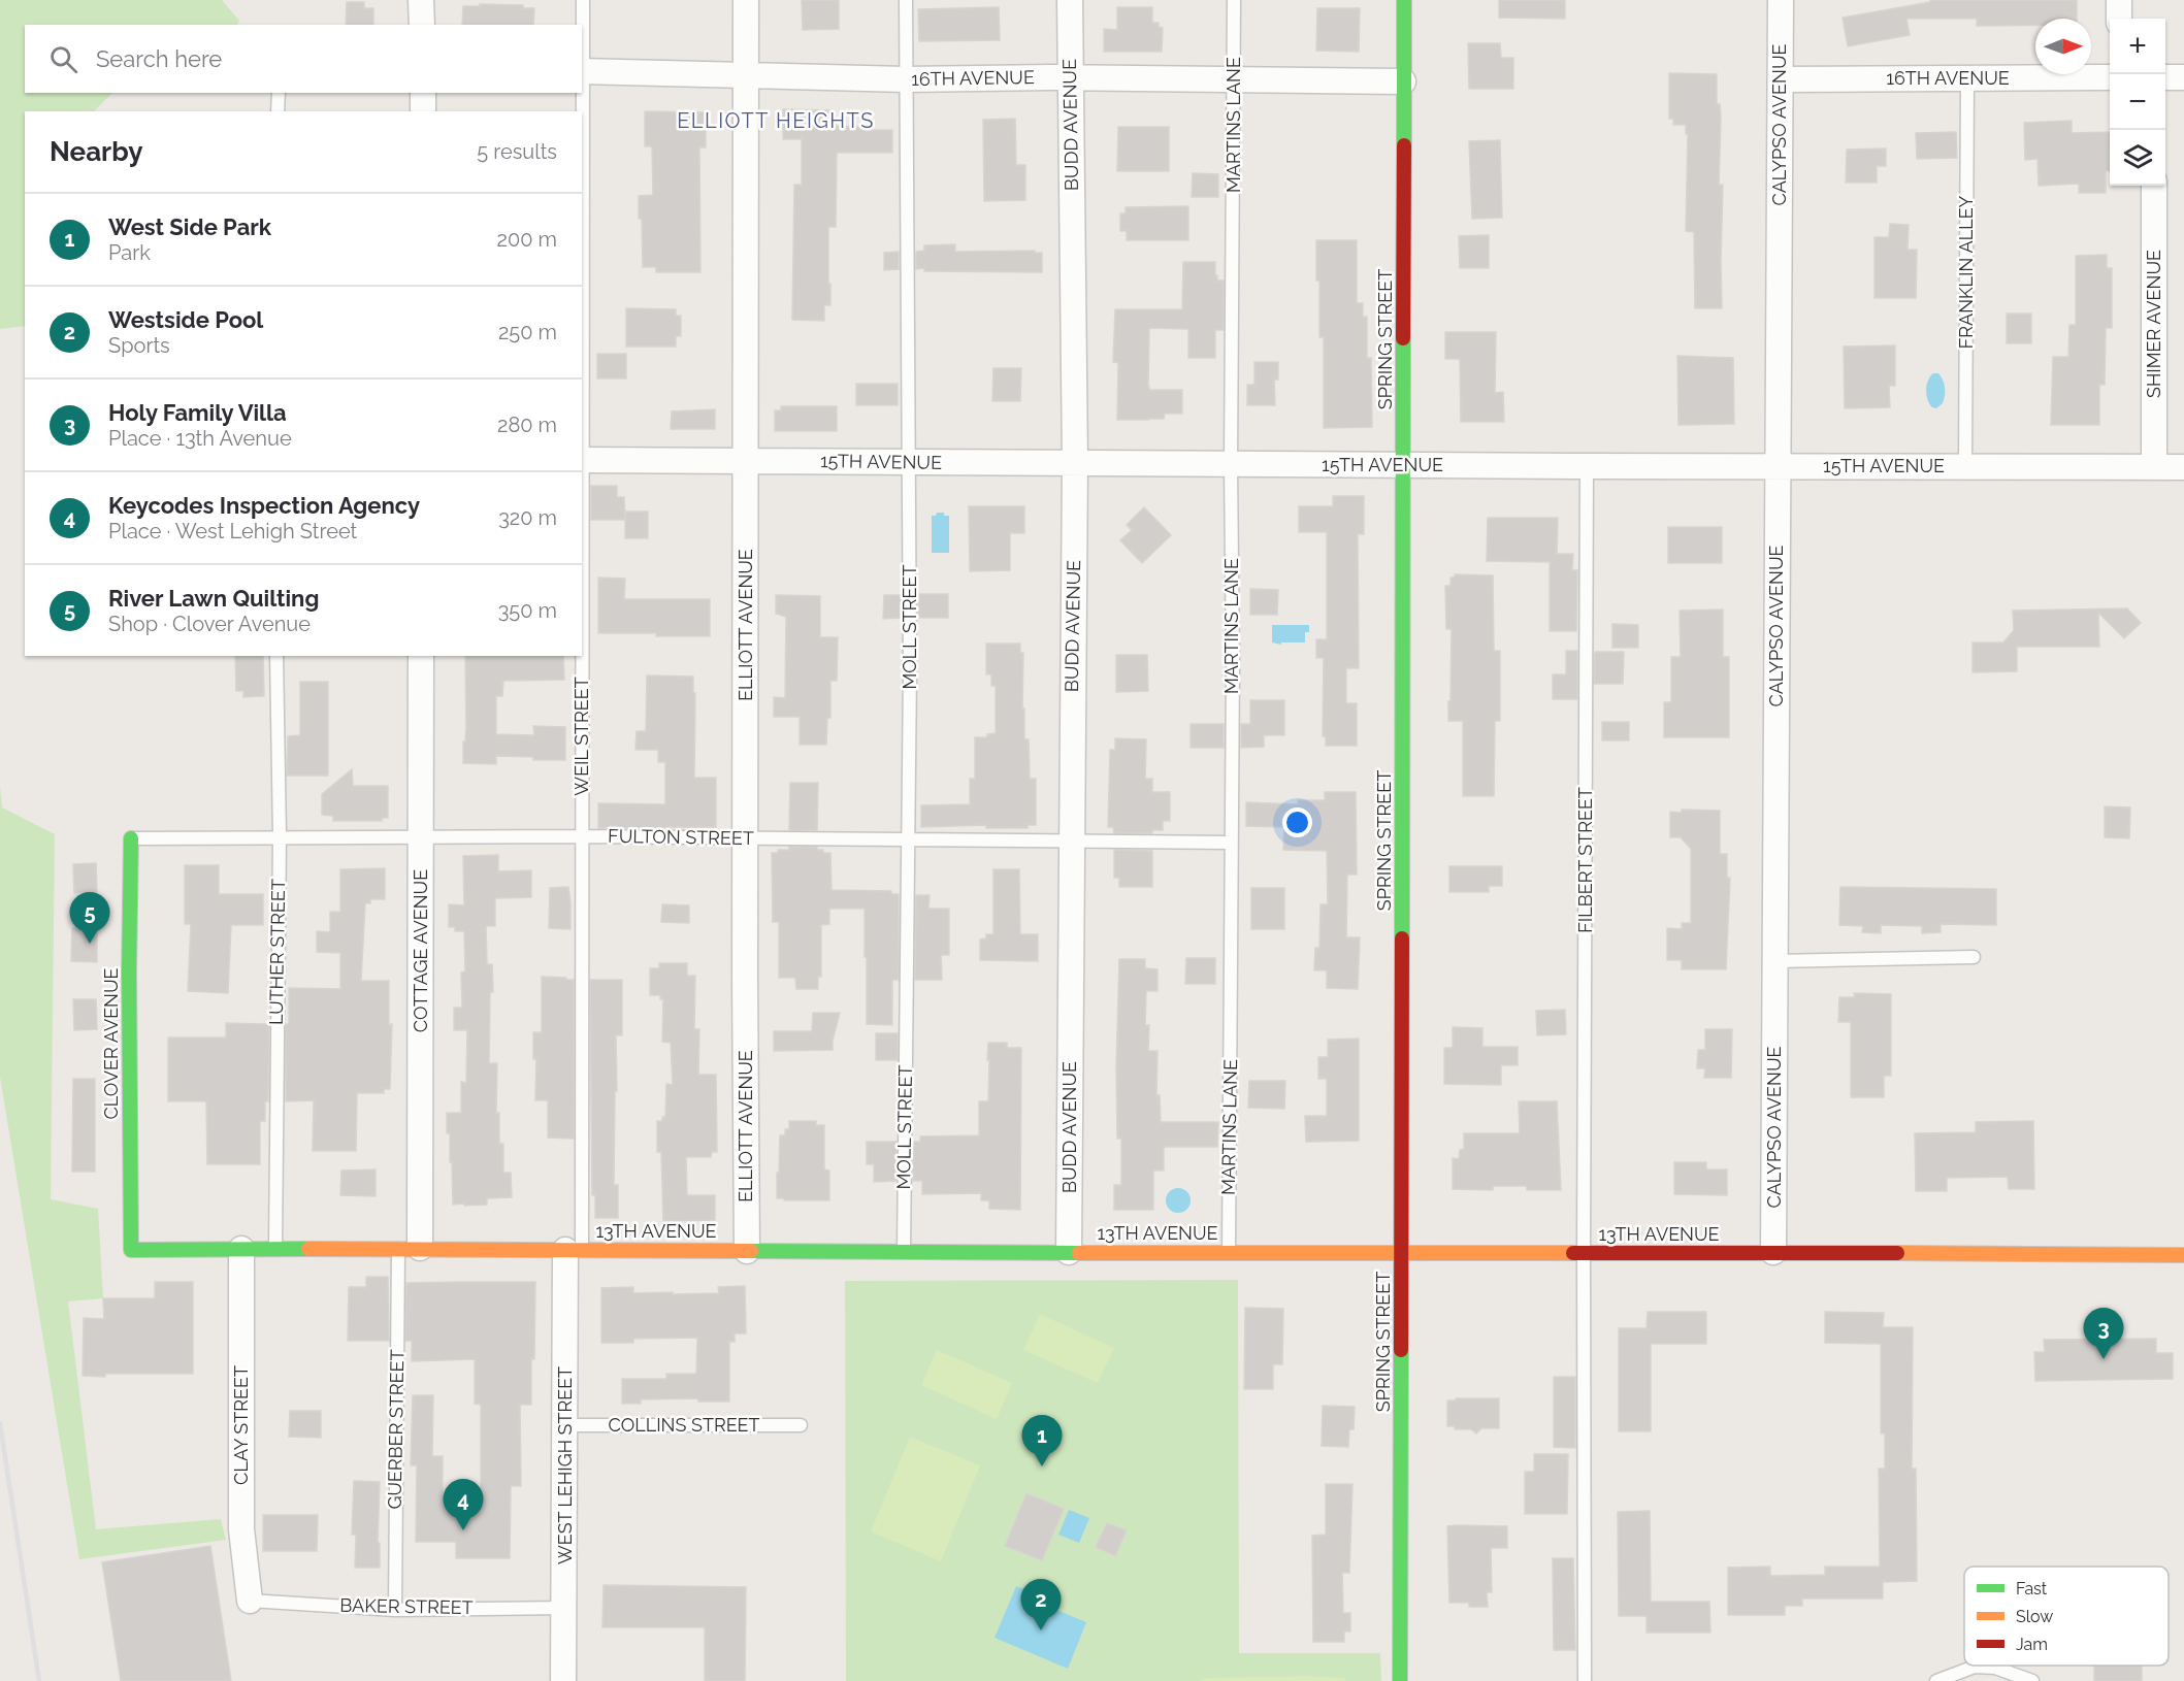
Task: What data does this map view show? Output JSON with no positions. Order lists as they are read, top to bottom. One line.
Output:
{"streets":{"street":["16TH AVENUE","BUDD AVENUE","CALYPSO AVENUE","SHIMER AVENUE","SPRING STREET","15TH AVENUE","ELLIOTT AVENUE","COTTAGE AVENUE","CLOVER AVENUE","13TH AVENUE","CLAY STREET","WEST LEHIGH STREET"],"lane":["MARTINS LANE","FRANKLIN ALLEY","MOLL STREET","WEIL STREET","FULTON STREET","FILBERT STREET","LUTHER STREET","COLLINS STREET","GUERBER STREET","BAKER STREET"]},"crossings":[["16TH AVENUE","BUDD AVENUE"],["16TH AVENUE","MARTINS LANE"],["16TH AVENUE","CALYPSO AVENUE"],["16TH AVENUE","FRANKLIN ALLEY"],["16TH AVENUE","SPRING STREET"],["16TH AVENUE","ELLIOTT AVENUE"],["16TH AVENUE","MOLL STREET"],["BUDD AVENUE","15TH AVENUE"],["BUDD AVENUE","FULTON STREET"],["BUDD AVENUE","13TH AVENUE"],["MARTINS LANE","15TH AVENUE"],["MARTINS LANE","FULTON STREET"],["MARTINS LANE","13TH AVENUE"],["CALYPSO AVENUE","15TH AVENUE"],["CALYPSO AVENUE","13TH AVENUE"],["FRANKLIN ALLEY","15TH AVENUE"],["SHIMER AVENUE","15TH AVENUE"],["SPRING STREET","15TH AVENUE"],["SPRING STREET","13TH AVENUE"],["15TH AVENUE","ELLIOTT AVENUE"],["15TH AVENUE","MOLL STREET"],["15TH AVENUE","WEIL STREET"],["15TH AVENUE","FILBERT STREET"],["ELLIOTT AVENUE","FULTON STREET"],["ELLIOTT AVENUE","13TH AVENUE"],["MOLL STREET","FULTON STREET"],["MOLL STREET","13TH AVENUE"],["WEIL STREET","FULTON STREET"],["WEIL STREET","13TH AVENUE"],["WEIL STREET","WEST LEHIGH STREET"],["FULTON STREET","COTTAGE AVENUE"],["FULTON STREET","LUTHER STREET"],["FULTON STREET","CLOVER AVENUE"],["FILBERT STREET","13TH AVENUE"],["COTTAGE AVENUE","13TH AVENUE"],["COTTAGE AVENUE","GUERBER STREET"],["LUTHER STREET","13TH AVENUE"],["CLOVER AVENUE","13TH AVENUE"],["13TH AVENUE","CLAY STREET"],["13TH AVENUE","GUERBER STREET"],["13TH AVENUE","WEST LEHIGH STREET"],["CLAY STREET","BAKER STREET"],["COLLINS STREET","WEST LEHIGH STREET"],["GUERBER STREET","BAKER STREET"],["WEST LEHIGH STREET","BAKER STREET"]],"districts":["ELLIOTT HEIGHTS"],"legend":["Fast","Slow","Jam"],"north":"right","page":{"map_buttons":["+","−"],"search":"Search here","heading":["Nearby","5 results"],"list":[{"mark":"1","name":"West Side Park","note":"Park","value":"200 m"},{"mark":"2","name":"Westside Pool","note":"Sports","value":"250 m"},{"mark":"3","name":"Holy Family Villa","note":"Place · 13th Avenue","value":"280 m"},{"mark":"4","name":"Keycodes Inspection Agency","note":"Place · West Lehigh Street","value":"320 m"},{"mark":"5","name":"River Lawn Quilting","note":"Shop · Clover Avenue","value":"350 m"}],"pins":["5","3","1","4","2"]}}
